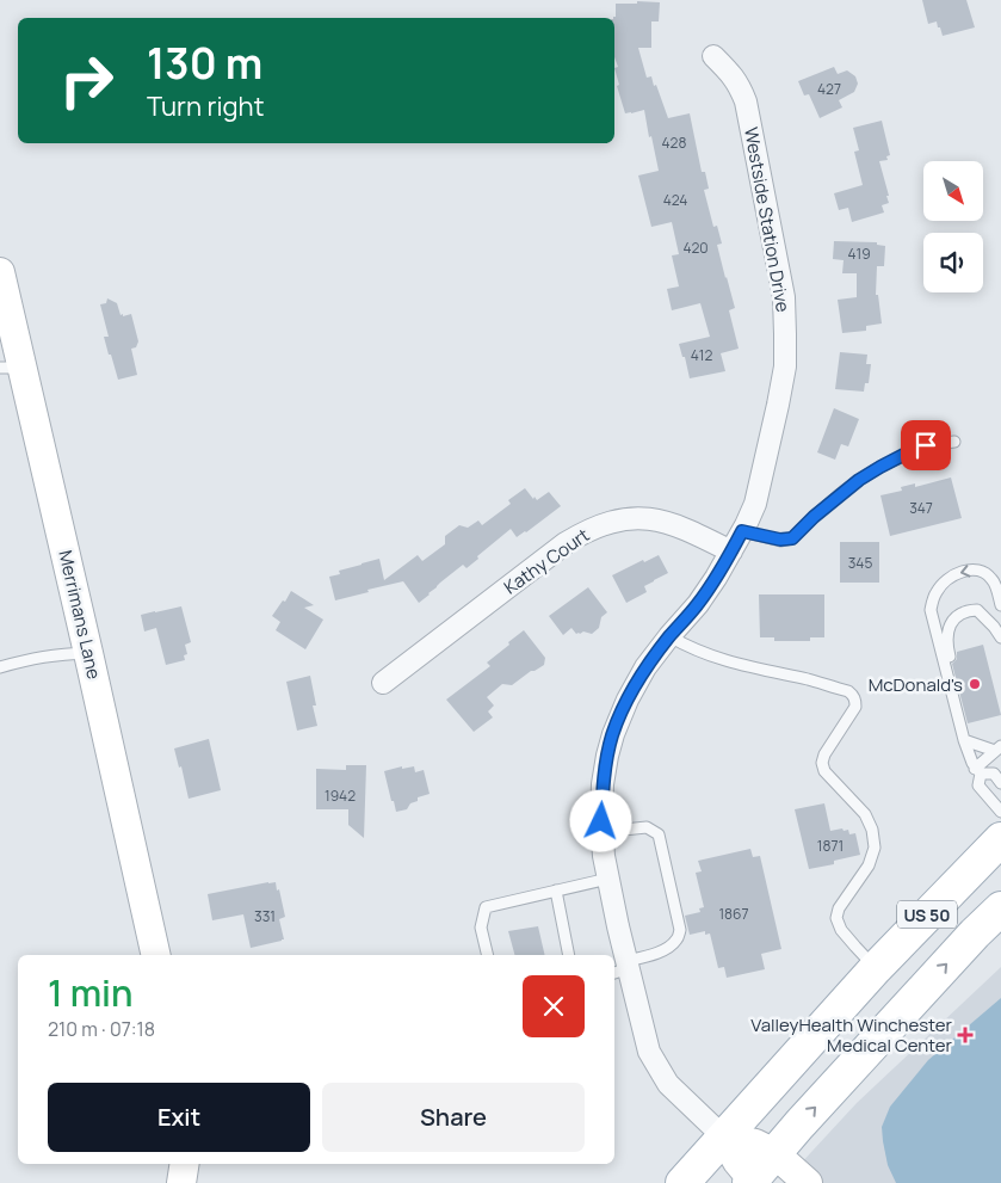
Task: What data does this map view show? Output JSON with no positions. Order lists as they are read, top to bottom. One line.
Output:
{"streets":{"main road":["Merrimans Lane","US 50"],"street":["Westside Station Drive","Kathy Court"]},"crossings":[["Westside Station Drive","Kathy Court"],["Westside Station Drive","US 50"]],"places":{"other":["McDonald's"],"health":["ValleyHealth Winchester Medical Center"]},"house_numbers":["427","428","424","420","419","412","347","345","1942","1871","1867","331"],"north":"bottom right","page":{"turn":["130 m","Turn right"],"heading":["1 min","210 m · 07:18"],"buttons":["Exit","Share"]}}
